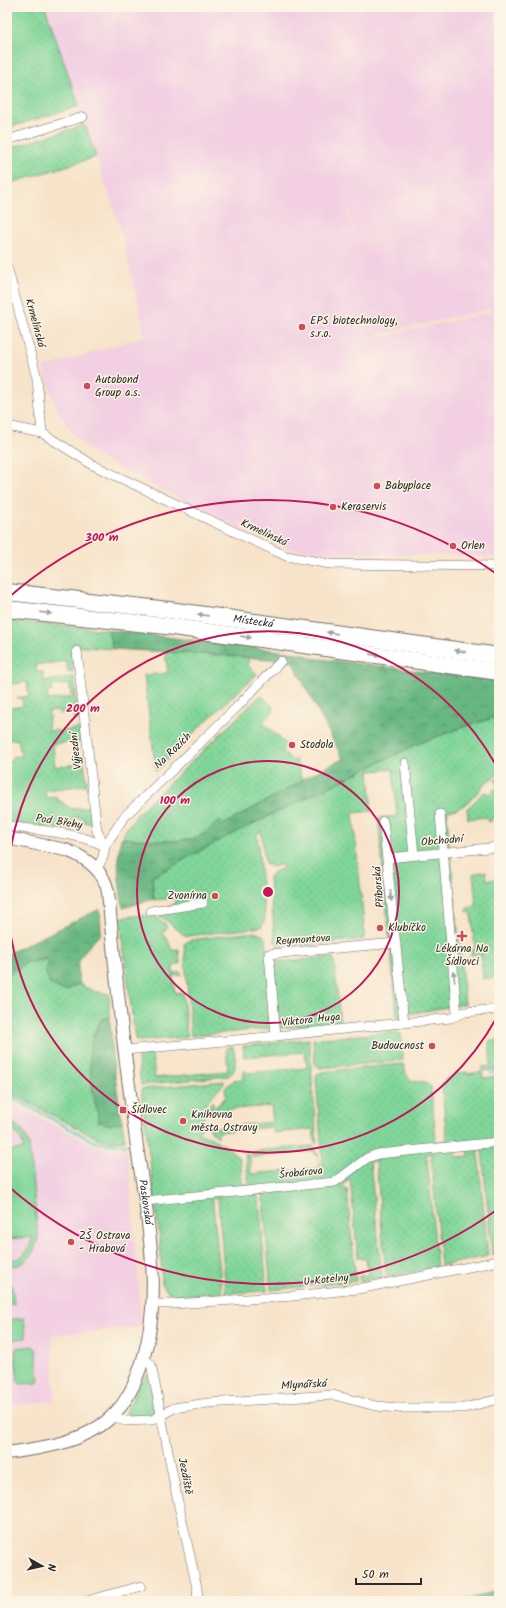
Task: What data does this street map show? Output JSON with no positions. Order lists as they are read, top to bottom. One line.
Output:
{"streets":{"highway":["Místecká"],"main road":["Paskovská"],"street":["Krmelínská","Výjezdní","Na Rozích","Pod Břehy","Obchodní","Příborská","Reymontova","Viktora Huga","Šrobárova","U Kotelny","Mlynářská","Jezdiště"]},"crossings":[["Výjezdní","Na Rozích"],["Výjezdní","Pod Břehy"],["Na Rozích","Pod Břehy"],["Na Rozích","Paskovská"],["Obchodní","Příborská"],["Příborská","Reymontova"],["Příborská","Viktora Huga"],["Reymontova","Viktora Huga"],["Viktora Huga","Paskovská"],["Šrobárova","Paskovská"],["Paskovská","U Kotelny"],["Paskovská","Mlynářská"],["Paskovská","Jezdiště"],["Mlynářská","Jezdiště"]],"places":{"other":["EPS biotechnology, s.r.o.","Autobond Group a.s.","Babyplace","Keraservis","Orlen","Stodola","Zvonírna","Klubíčko","Budoucnost","Knihovna města Ostravy","ZŠ Ostrava - Hrabová"],"health":["Lékárna Na Šídlovci"],"transit":["Šídlovec"]},"scale_bar":"50 m","north":"right","rings":["300 m","200 m","100 m"]}
